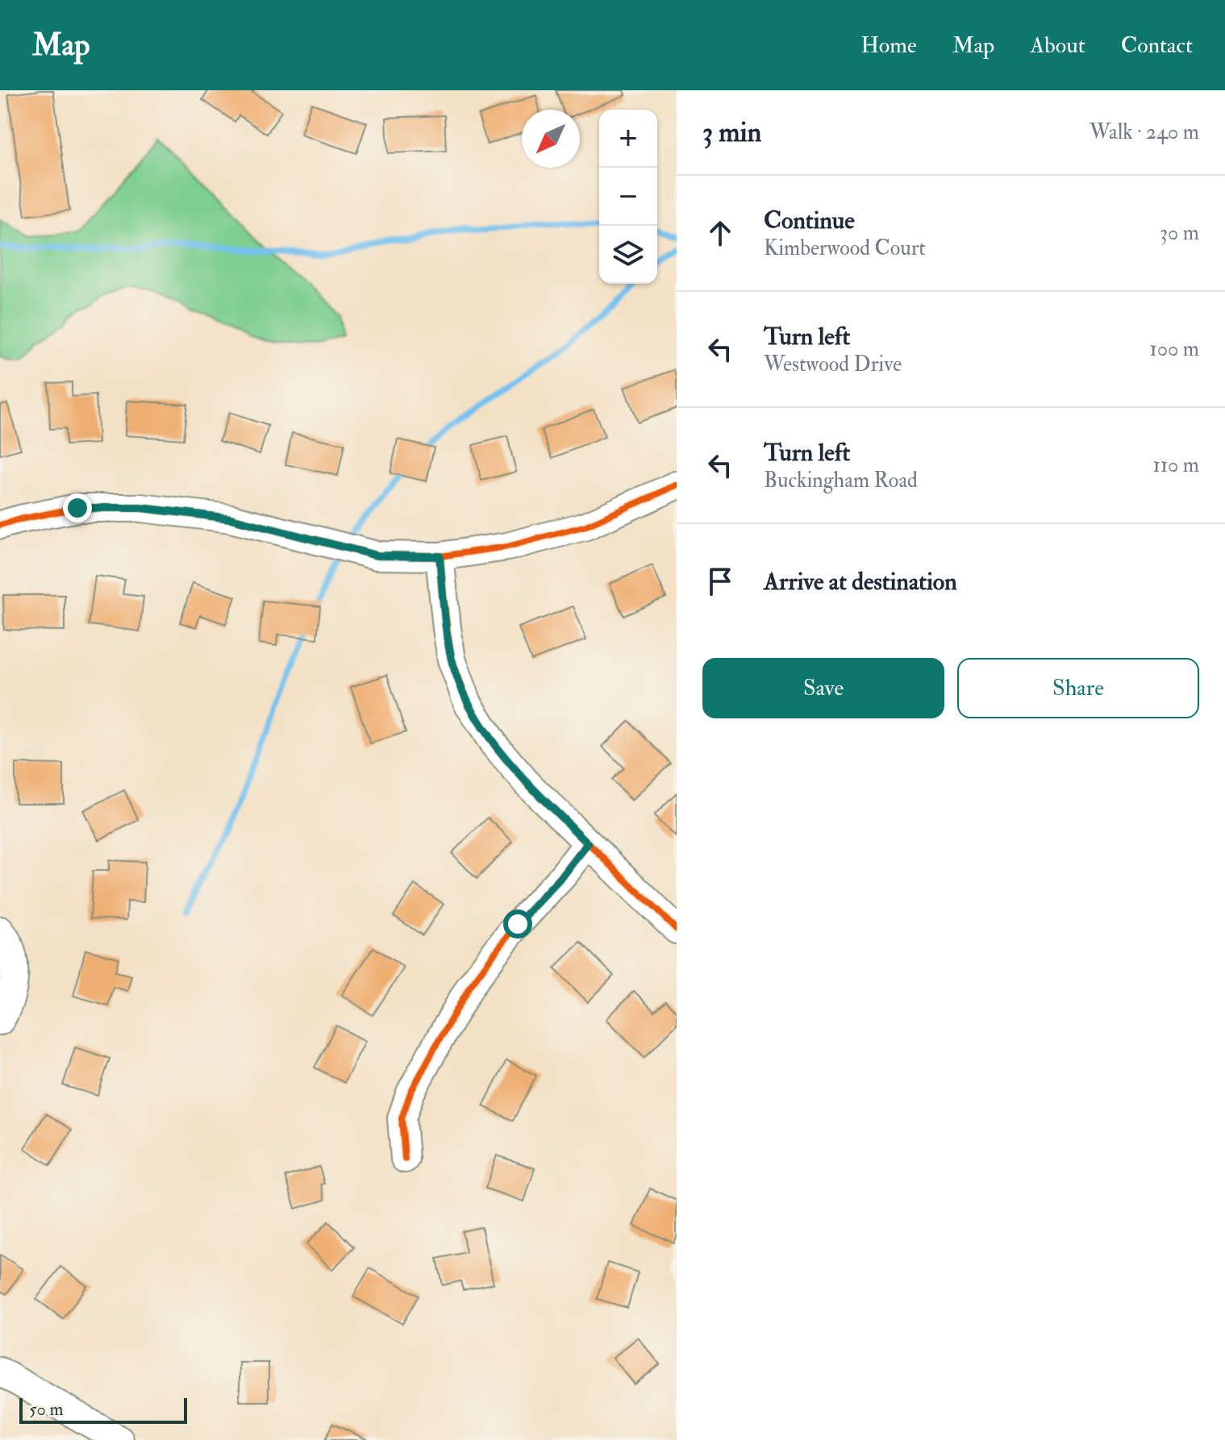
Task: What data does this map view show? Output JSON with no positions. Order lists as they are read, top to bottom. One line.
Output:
{"scale_bar":"50 m","north":"bottom left","page":{"header":"Map","nav":["Home","Map","About","Contact"],"heading":["3 min","Walk · 240 m"],"map_buttons":["+","−"],"list":[["Continue","Kimberwood Court","30 m"],["Turn left","Westwood Drive","100 m"],["Turn left","Buckingham Road","110 m"],"Arrive at destination"],"buttons":["Save","Share"],"scale":"50 m"}}
